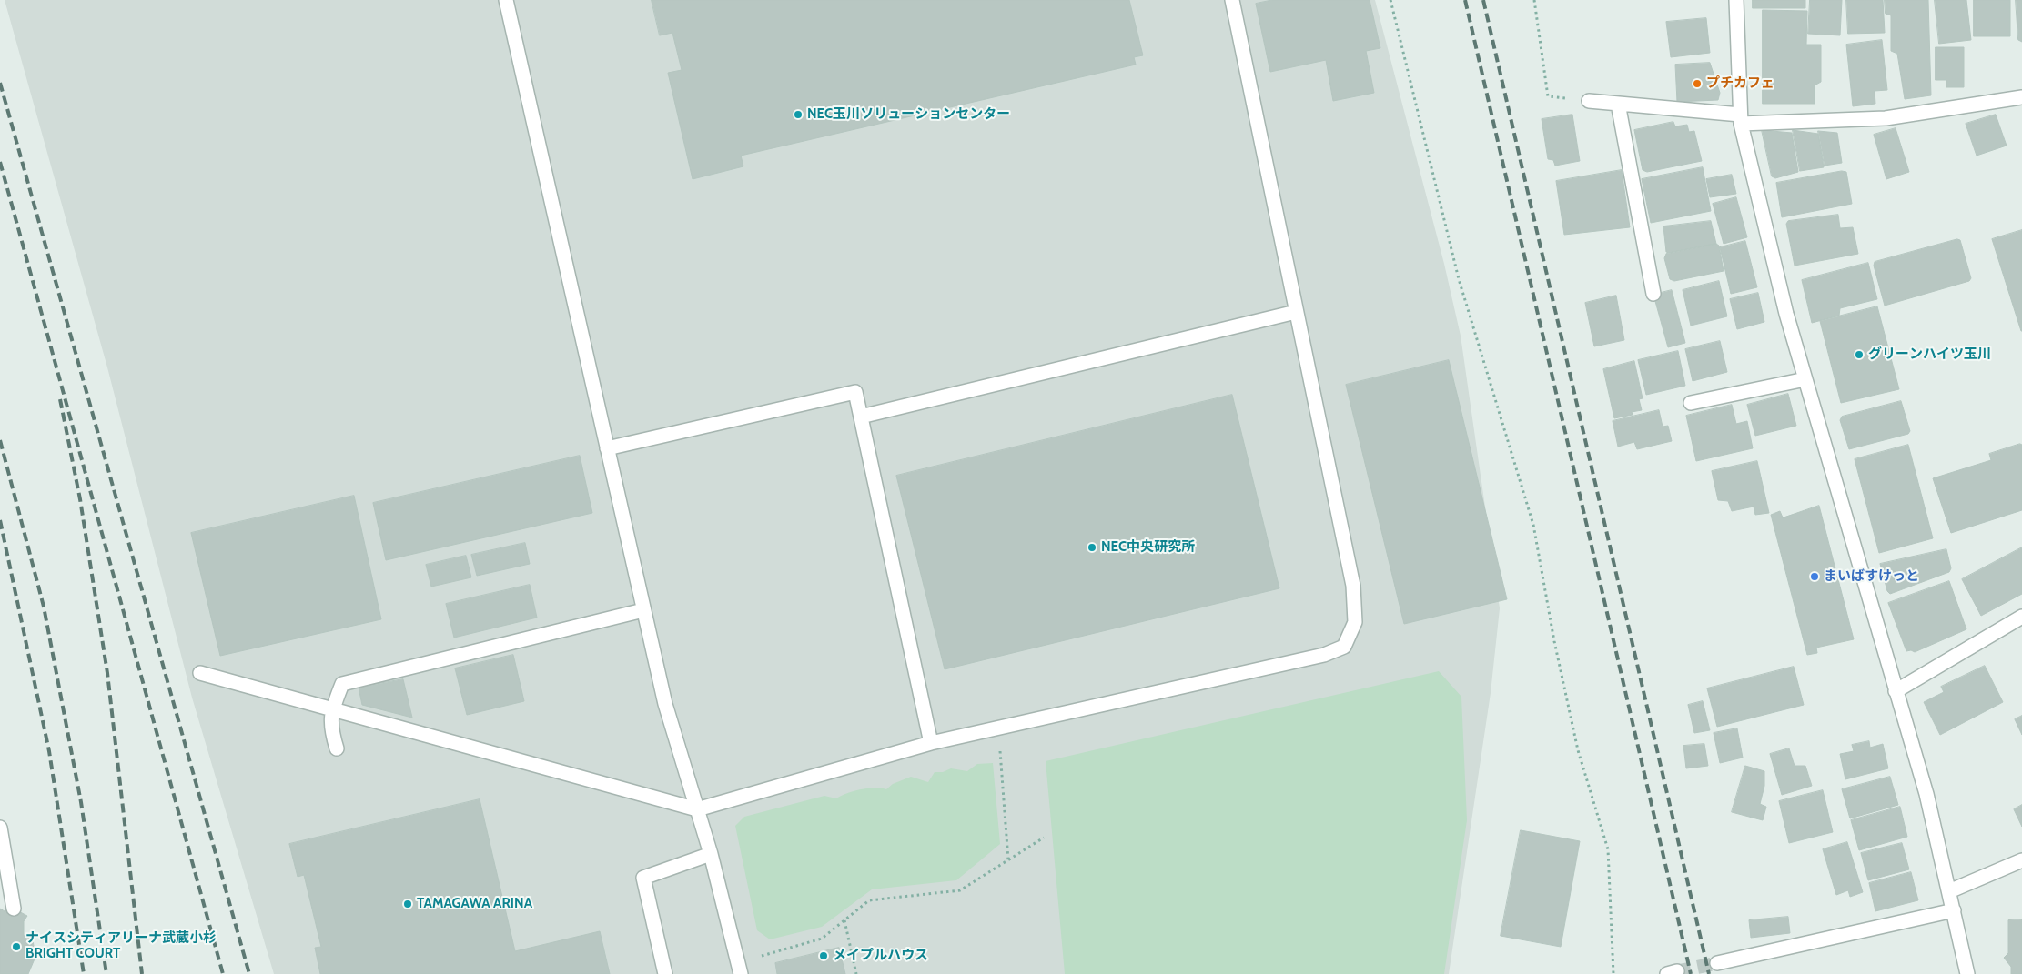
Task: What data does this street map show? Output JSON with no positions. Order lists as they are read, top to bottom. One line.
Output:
{"places":["プチカフェ","NEC玉川ソリューションセンター","グリーンハイツ玉川","NEC中央研究所","まいばすけっと","TAMAGAWA ARINA","ナイスシティアリーナ武蔵小杉 BRIGHT COURT","メイプルハウス"]}
